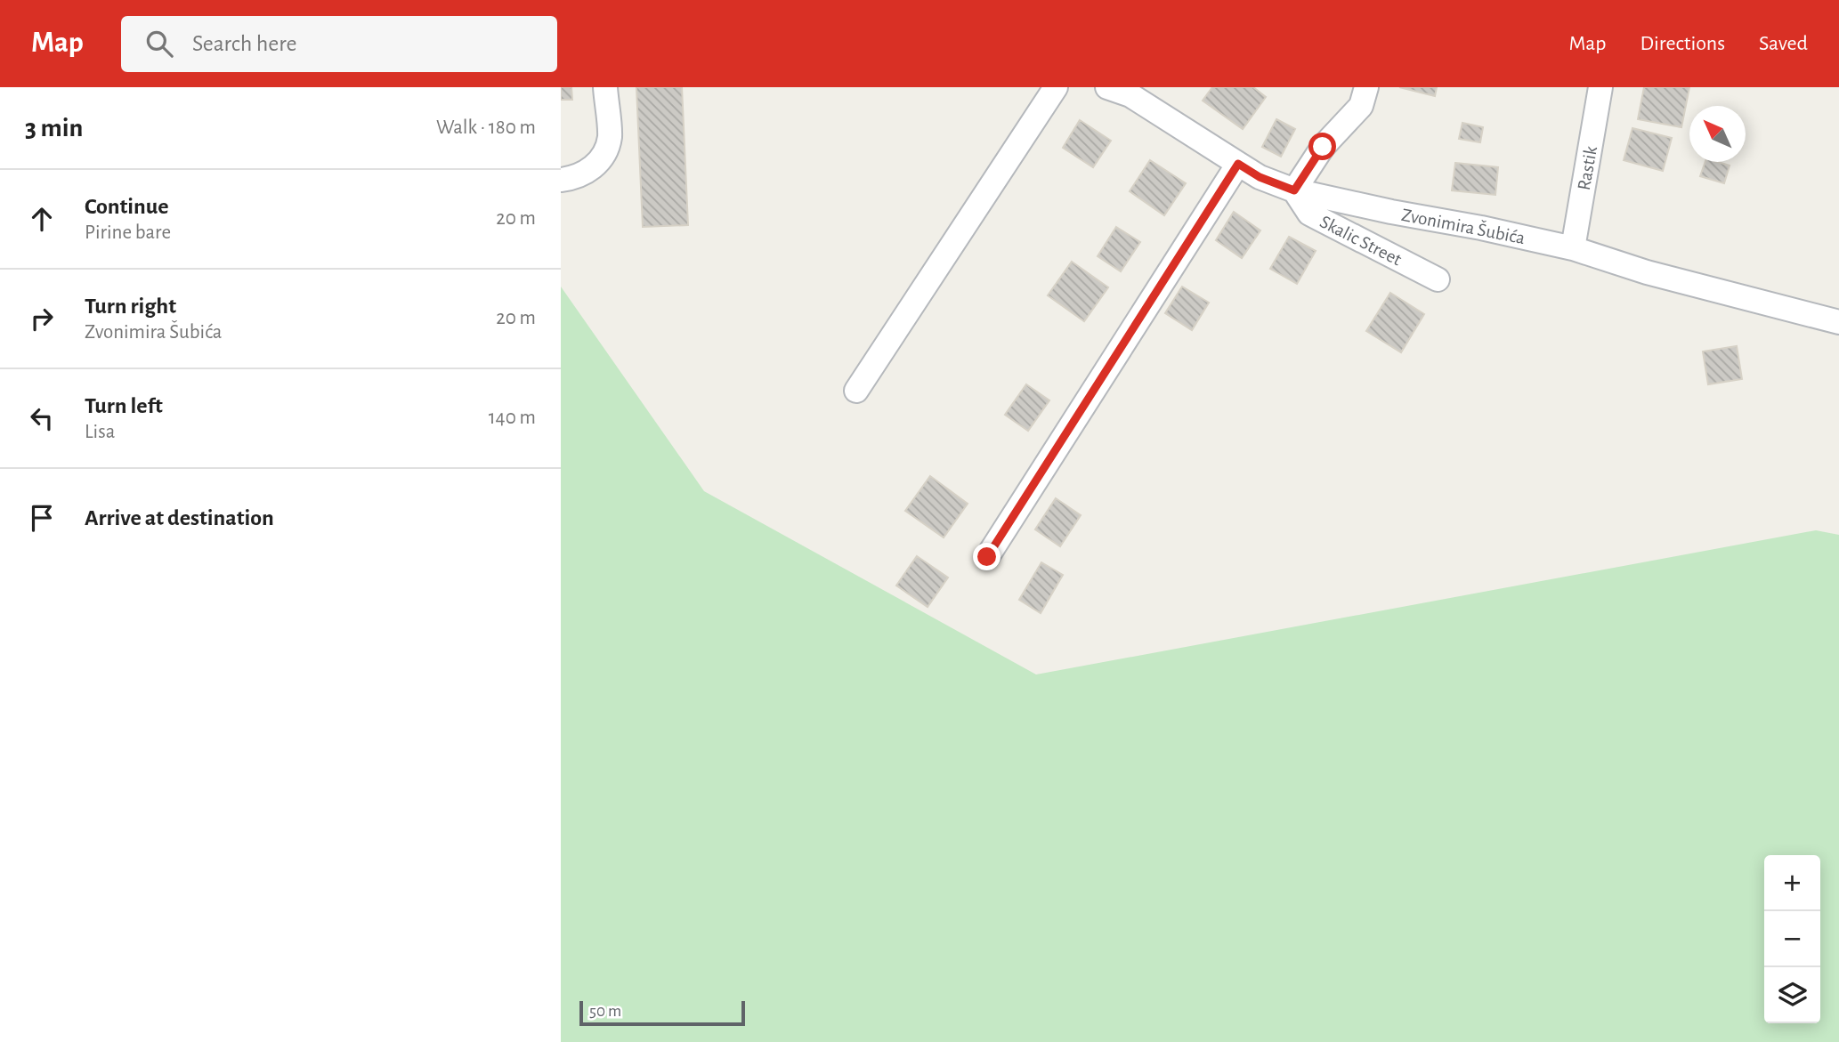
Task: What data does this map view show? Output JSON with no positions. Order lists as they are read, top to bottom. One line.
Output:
{"streets":{"street":["Rastik","Zvonimira Šubića","Skalic Street"]},"crossings":[["Rastik","Zvonimira Šubića"],["Zvonimira Šubića","Skalic Street"]],"scale_bar":"50 m","north":"top left","page":{"header":"Map","search":"Search here","nav":["Map","Directions","Saved"],"heading":["3 min","Walk · 180 m"],"list":[["Continue","Pirine bare","20 m"],["Turn right","Zvonimira Šubića","20 m"],["Turn left","Lisa","140 m"],"Arrive at destination"],"map_buttons":["+","−"],"scale":"50 m"}}
